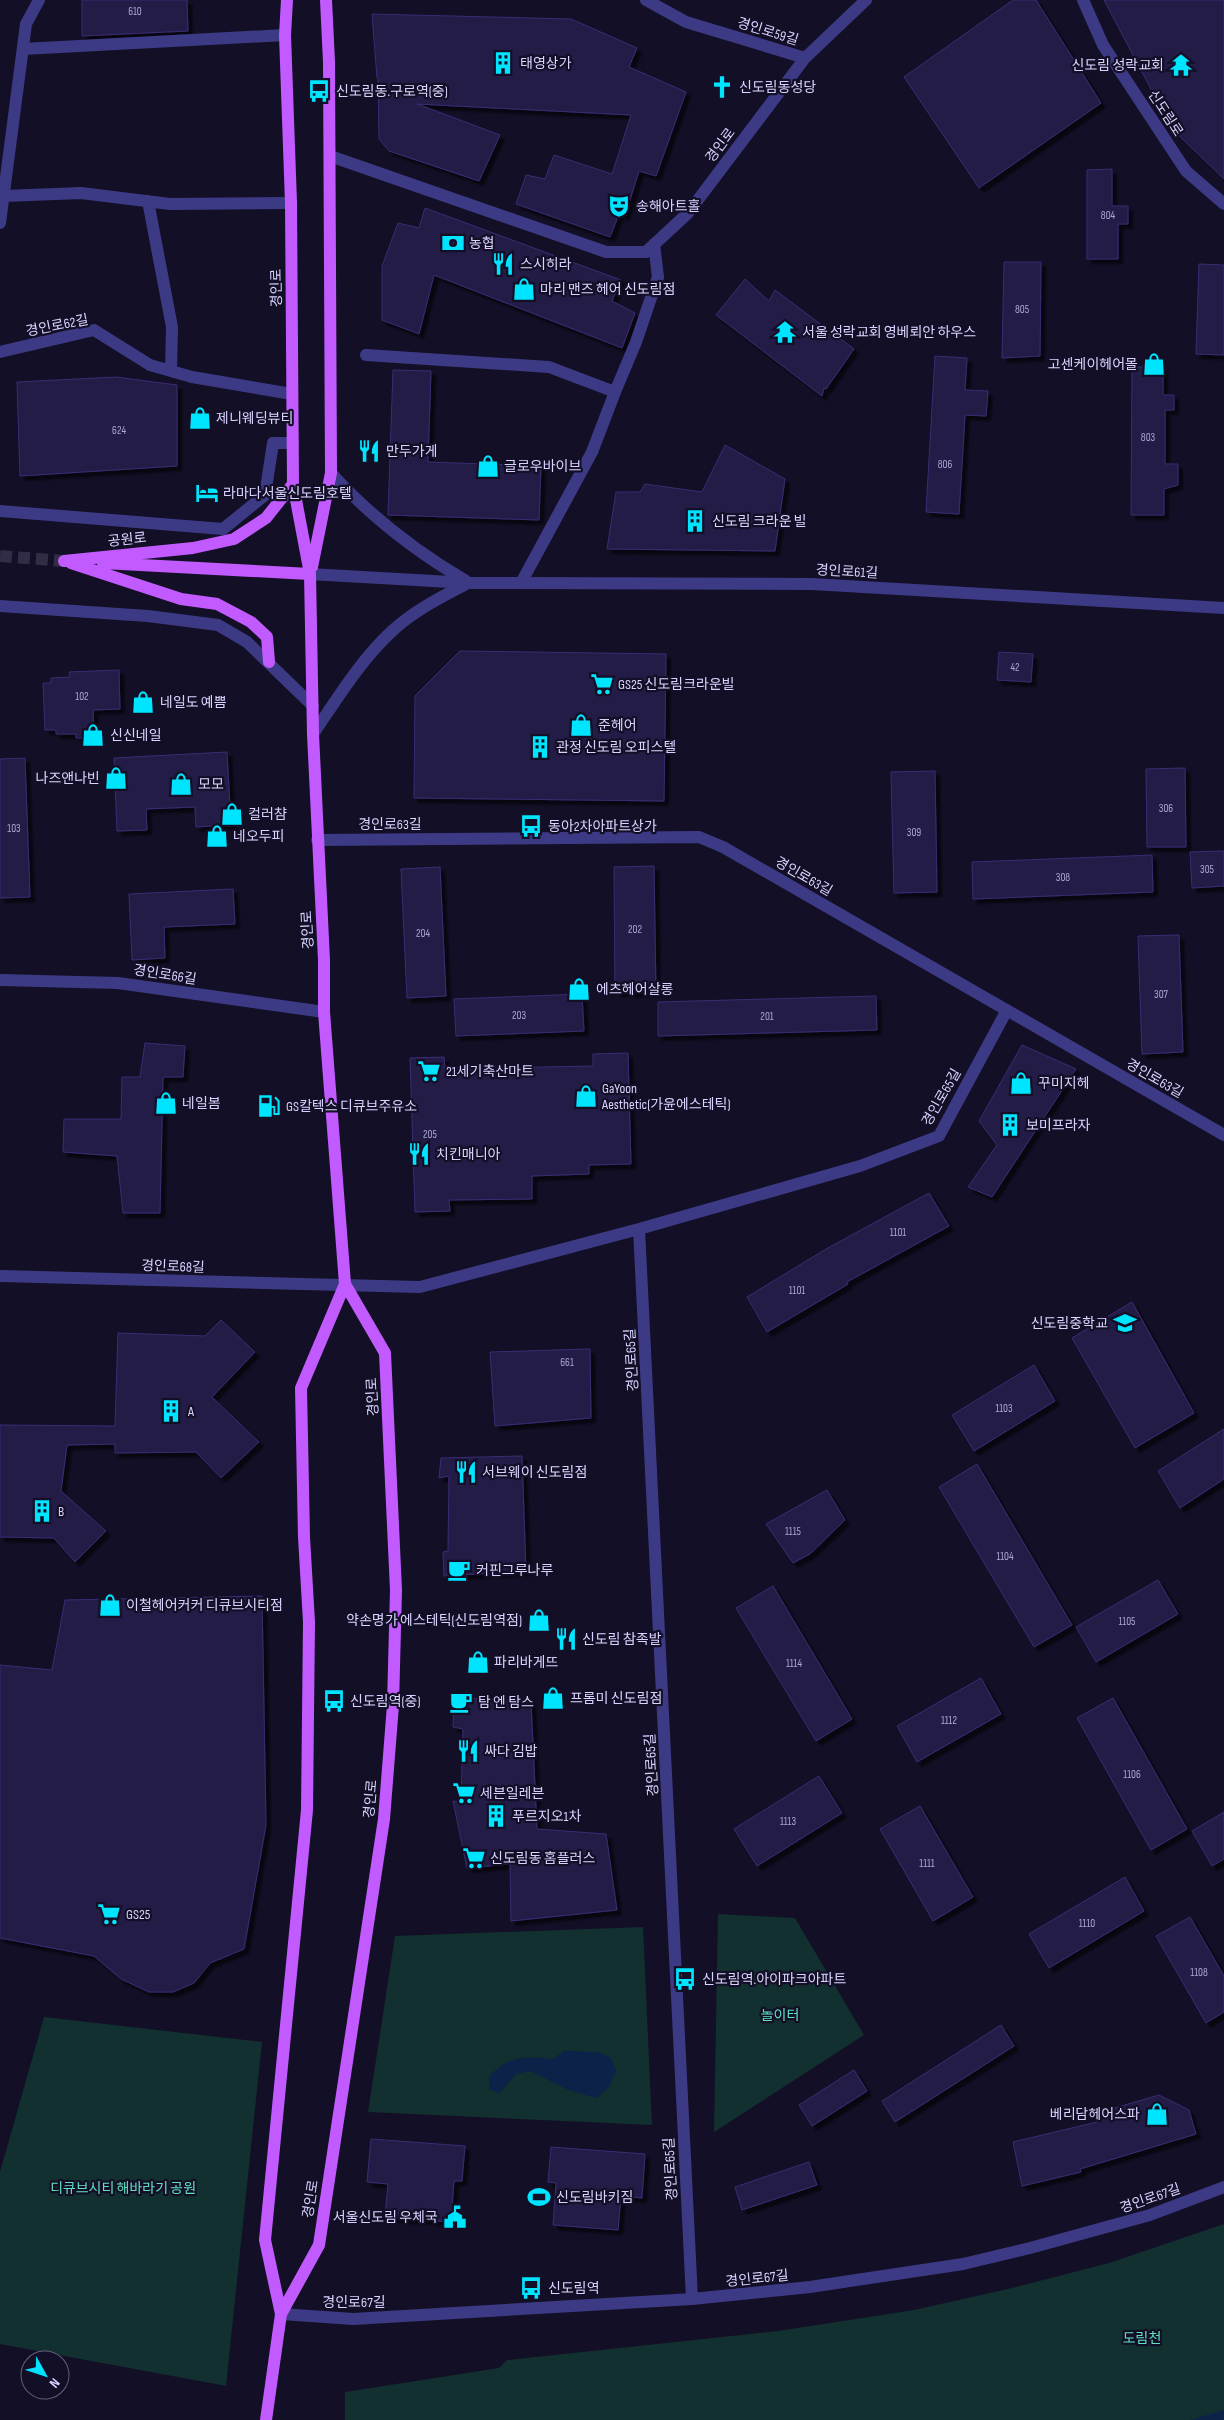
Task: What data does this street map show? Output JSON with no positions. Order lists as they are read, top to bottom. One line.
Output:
{"streets":{"main road":["경인로","공원로"],"street":["경인로59길","신도림로","경인로62길","경인로61길","경인로63길","경인로66길","경인로65길","경인로68길","경인로67길"]},"crossings":[["경인로59길","경인로"],["경인로","경인로62길"],["경인로","공원로"],["경인로","경인로61길"],["경인로","경인로63길"],["경인로","경인로66길"],["경인로","경인로65길"],["경인로","경인로68길"],["경인로","경인로67길"],["경인로63길","경인로65길"],["경인로65길","경인로68길"],["경인로65길","경인로67길"]],"parks":["놀이터","디큐브시티 해바라기 공원","도림천"],"places":{"building":["태영상가","신도림 크라운 빌","관정 신도림 오피스텔","보미프라자","A","B","푸르지오1차"],"temple":["신도림 성락교회","서울 성락교회 영베뢰안 하우스"],"church":["신도림동성당"],"bus stop":["신도림동.구로역(중)","동아2차아파트상가","신도림역(중)","신도림역.아이파크아파트","신도림역"],"theatre":["송해아트홀"],"bank":["농협"],"restaurant":["스시히라","만두가게","치킨매니아","서브웨이 신도림점","신도림 참족발","싸다 김밥"],"shop":["마리 맨즈 헤어 신도림점","고센케이헤어몰","제니웨딩뷰티","글로우바이브","네일도 예쁨","준헤어","신신네일","나즈앤나빈","모모","컬러챰","네오두피","에츠헤어살롱","꾸미지헤","GaYoon Aesthetic(가윤에스테틱)","네일봄","이철헤어커커 디큐브시티점","약손명가 에스테틱(신도림역점)","파리바게뜨","프롬미 신도림점","베리담헤어스파"],"hotel":["라마다서울신도림호텔"],"supermarket":["GS25 신도림크라운빌","21세기축산마트","세븐일레븐","신도림동 홈플러스","GS25"],"fuel station":["GS칼텍스 디큐브주유소"],"school or university":["신도림중학교"],"cafe":["커핀그루나루","탐 엔 탐스"],"sports":["신도림바키짐"],"public building":["서울신도림 우체국"]},"house_numbers":["610","804","805","624","803","806","42","102","306","103","309","305","308","202","204","307","203","201","205","1101","1101","661","1103","1115","1104","1105","1114","1112","1106","1113","1111","1110","1108"],"north":"bottom right"}
